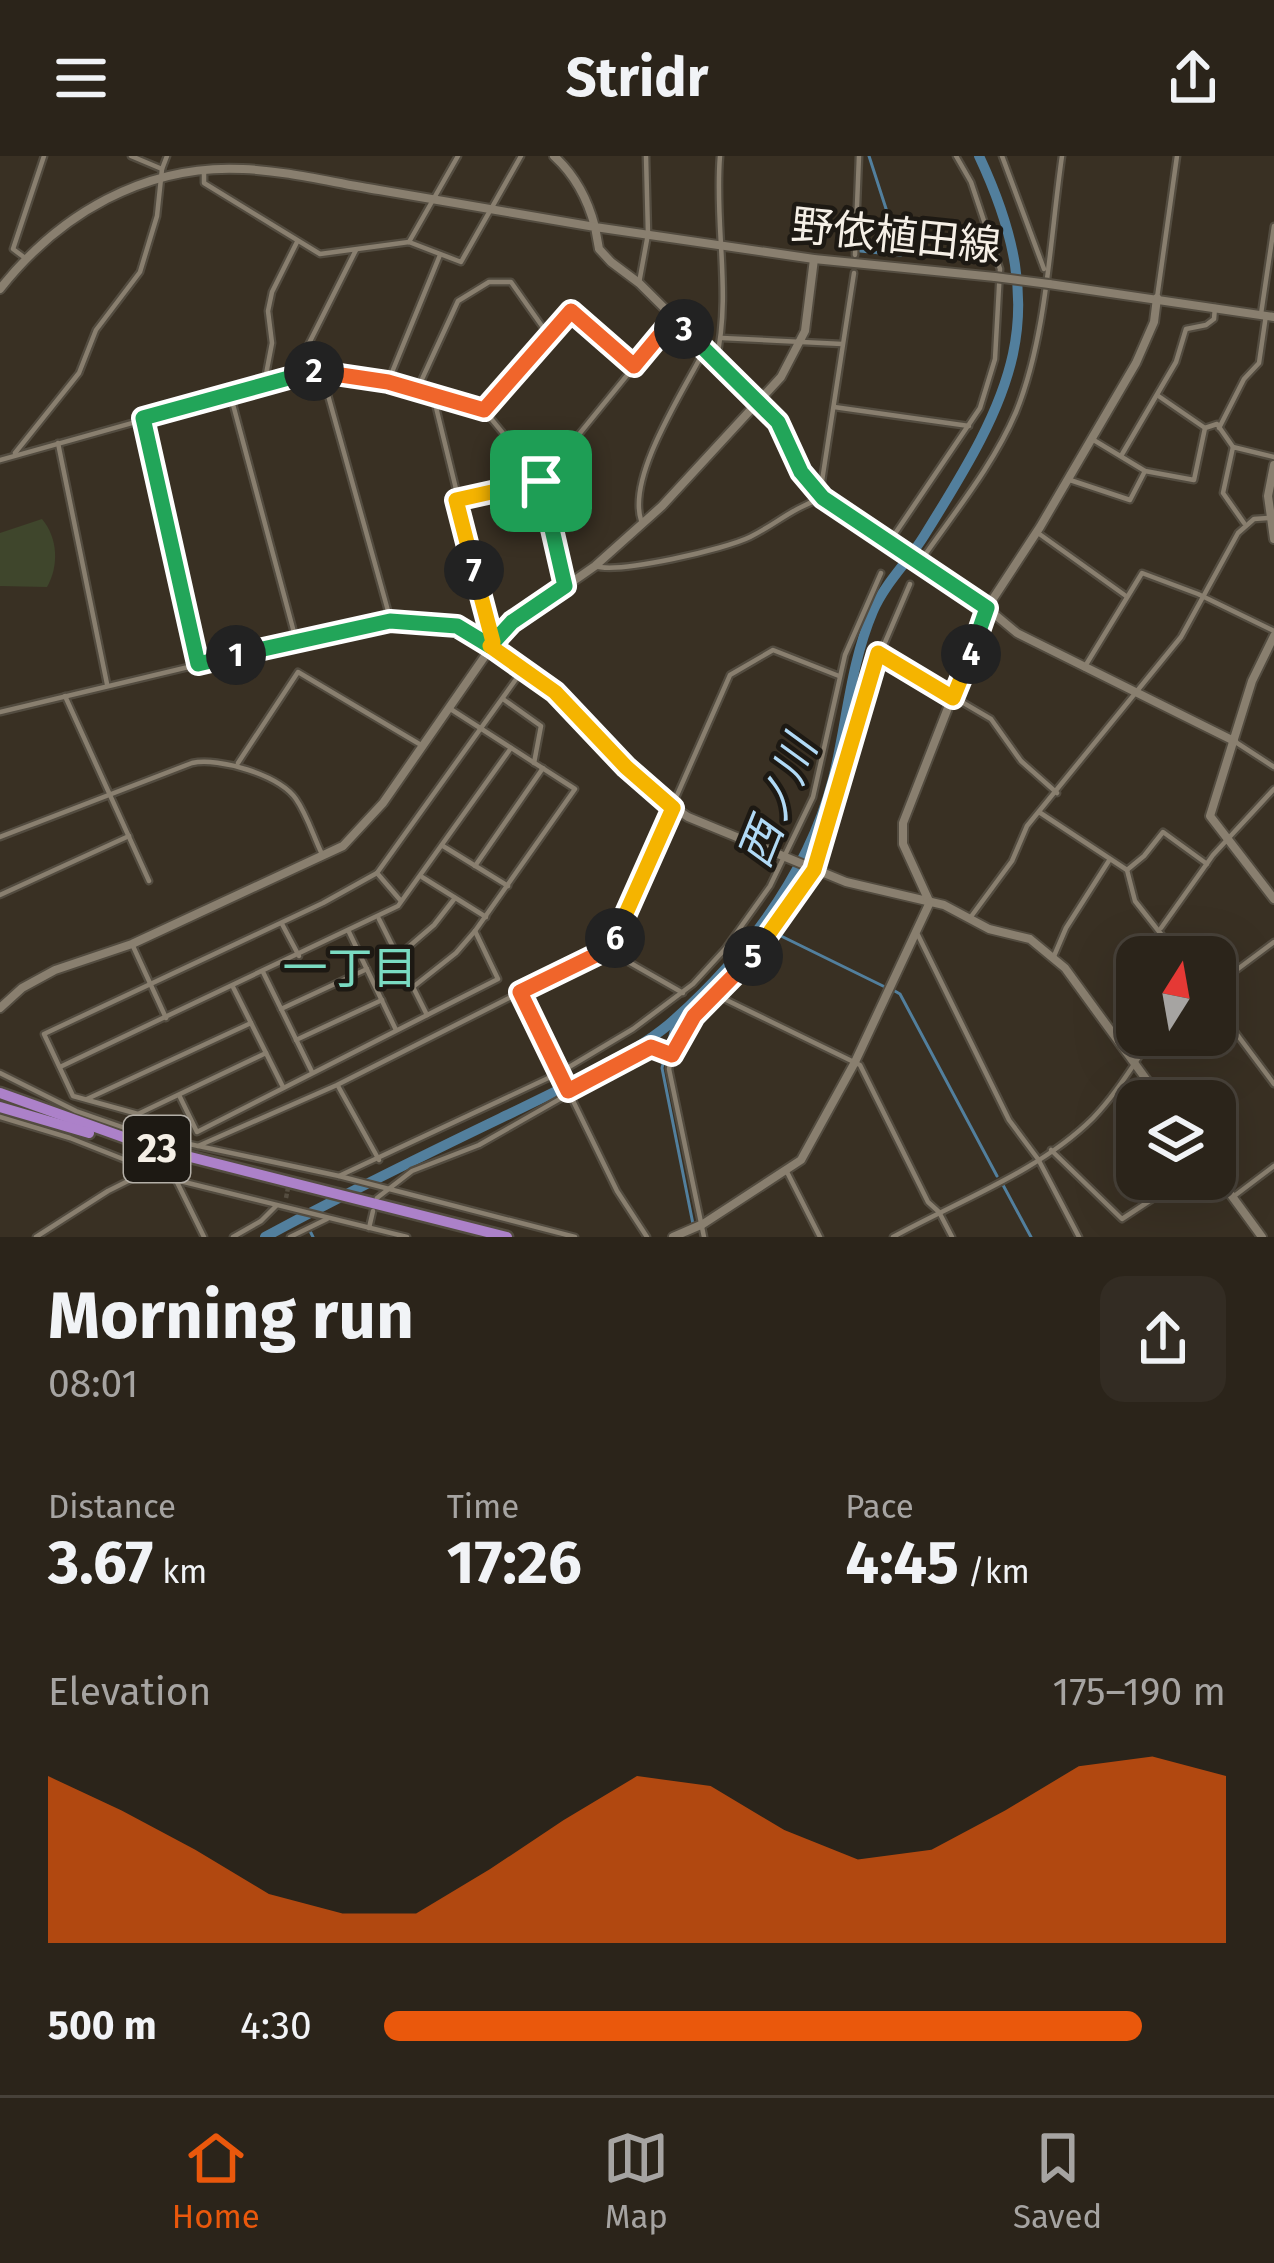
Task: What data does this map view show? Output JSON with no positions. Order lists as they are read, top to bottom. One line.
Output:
{"streets":{"highway":["23"],"street":["野依植田線"]},"districts":["一丁目"],"water":["西ノ川"],"north":"top","page":{"header":"Stridr","pins":["3","2","7","4","1","6","5"],"heading":["Morning run","08:01"],"stats":[["Distance","3.67 km"],["Time","17:26"],["Pace","4:45 /km"]],"chart":["Elevation","175–190 m"],"list":[{"name":"500 m","note":"4:30"}],"tabs":["Home","Map","Saved"]}}
